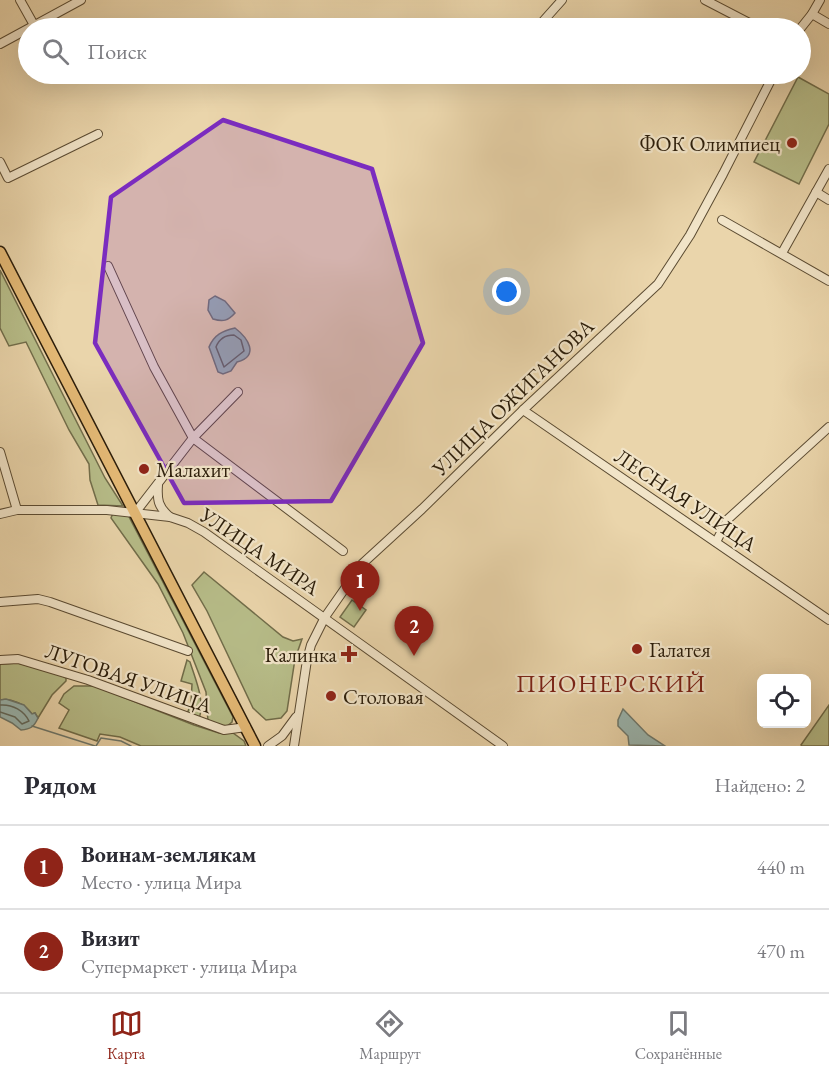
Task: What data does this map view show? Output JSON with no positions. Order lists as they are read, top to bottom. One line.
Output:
{"streets":{"street":["УЛИЦА ОЖИГАНОВА","ЛЕСНАЯ УЛИЦА","УЛИЦА МИРА","ЛУГОВАЯ УЛИЦА"]},"crossings":[["УЛИЦА ОЖИГАНОВА","ЛЕСНАЯ УЛИЦА"],["УЛИЦА ОЖИГАНОВА","УЛИЦА МИРА"]],"districts":["ПИОНЕРСКИЙ"],"places":{"other":["ФОК Олимпиец","Малахит","Галатея","Столовая"],"health":["Калинка"]},"page":{"search":"Поиск","pins":["1","2"],"heading":["Рядом","Найдено: 2"],"list":[{"mark":"1","name":"Воинам-землякам","note":"Место · улица Мира","value":"440 m"},{"mark":"2","name":"Визит","note":"Супермаркет · улица Мира","value":"470 m"}],"nav":["Карта","Маршрут","Сохранённые"]}}
